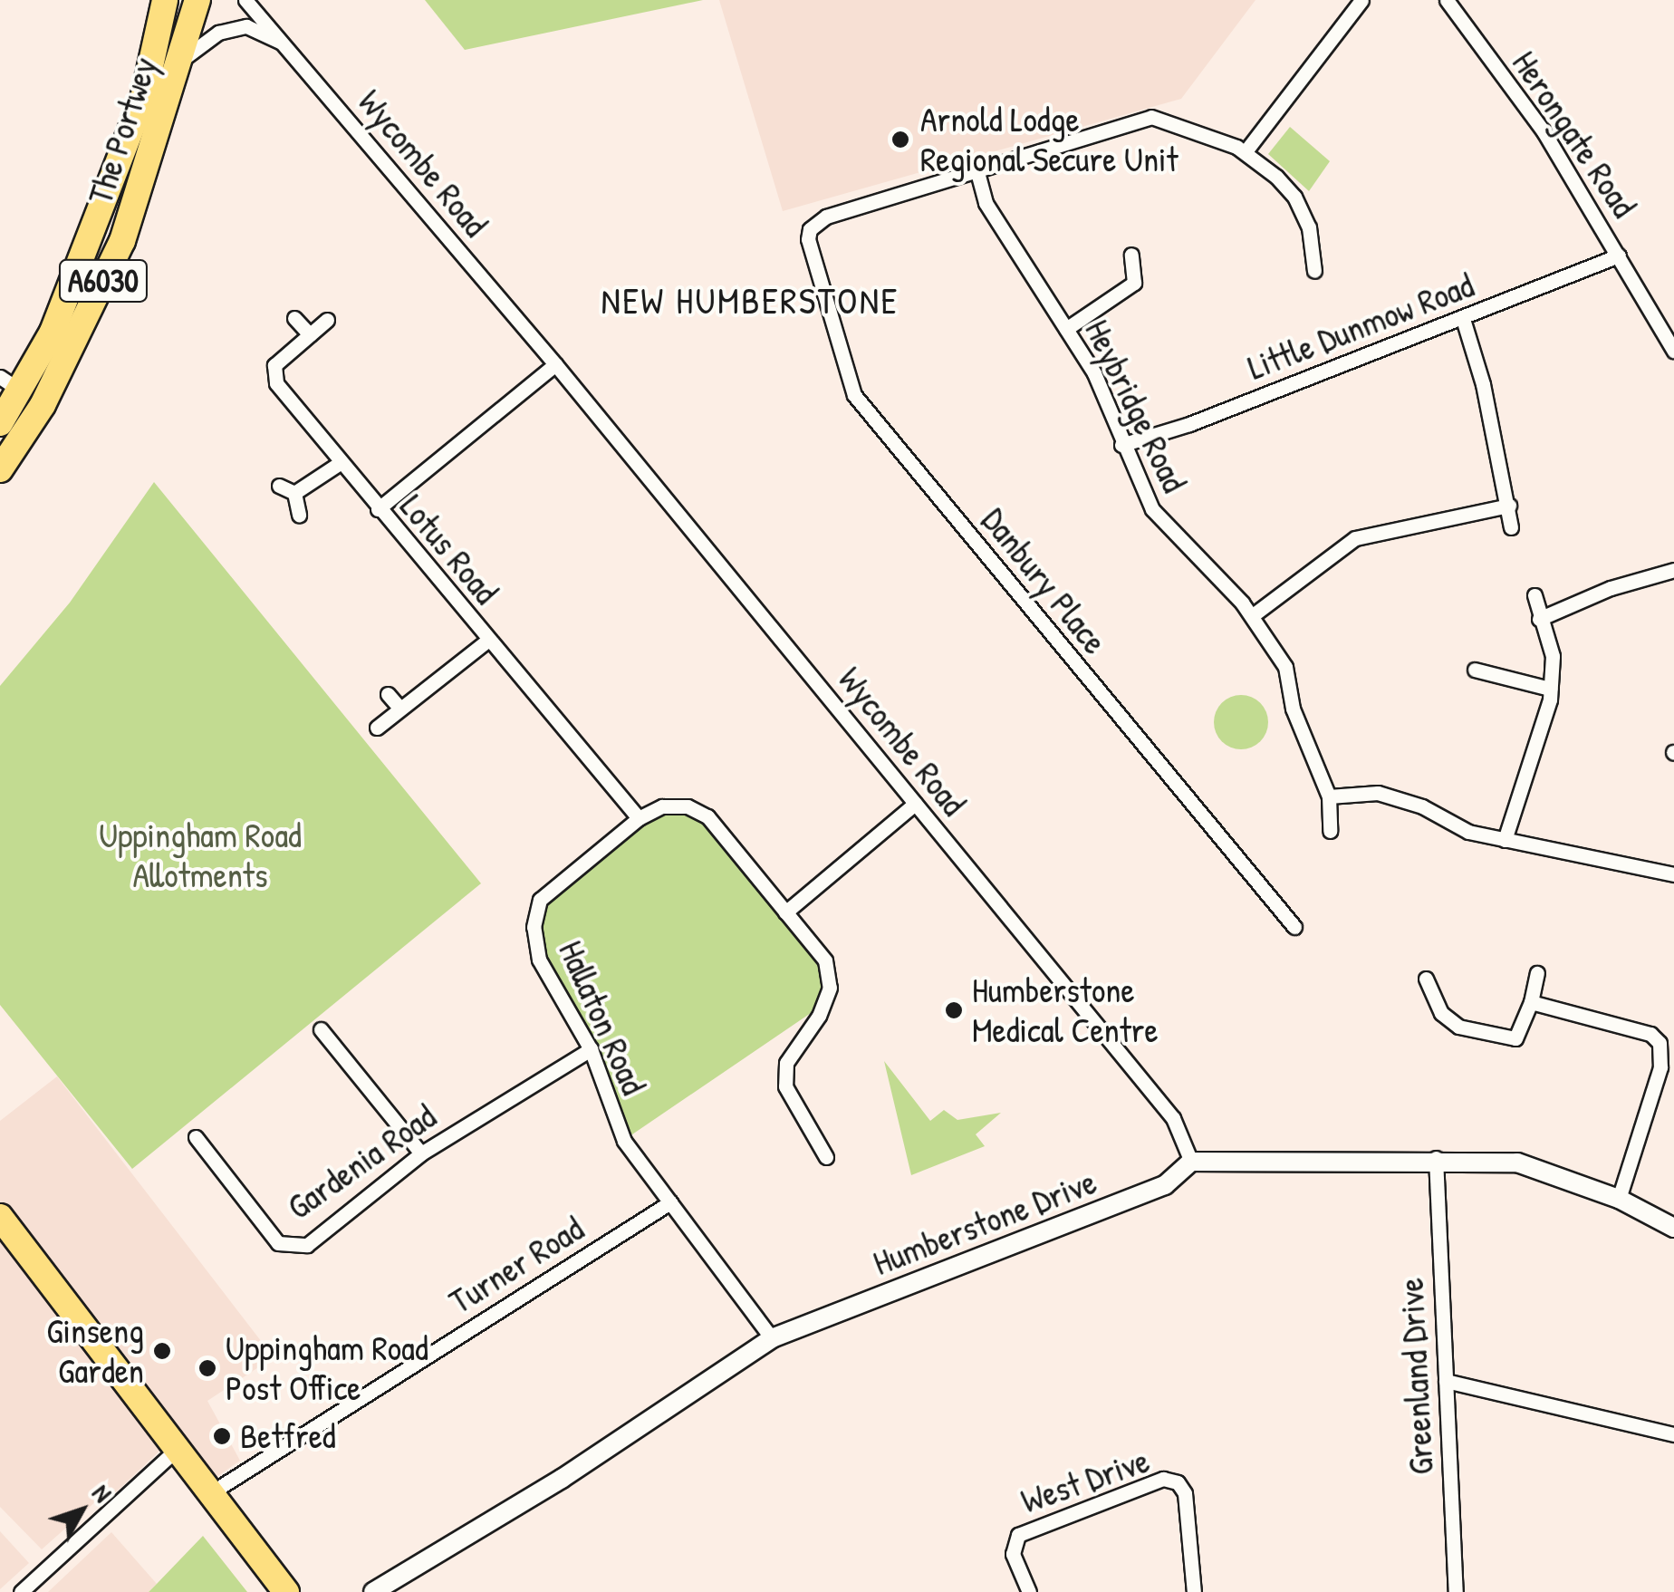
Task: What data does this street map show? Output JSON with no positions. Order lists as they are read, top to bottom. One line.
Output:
{"streets":{"highway":["The Portwey","A6030"],"street":["Herongate Road","Wycombe Road","Little Dunmow Road","Heybridge Road","Lotus Road","Danbury Place","Hallaton Road","Gardenia Road","Humberstone Drive","Turner Road","Greenland Drive","West Drive"]},"crossings":[["Herongate Road","Little Dunmow Road"],["Wycombe Road","Humberstone Drive"],["Little Dunmow Road","Heybridge Road"],["Heybridge Road","Danbury Place"],["Lotus Road","Hallaton Road"],["Hallaton Road","Gardenia Road"],["Hallaton Road","Humberstone Drive"],["Hallaton Road","Turner Road"]],"districts":["NEW HUMBERSTONE"],"parks":["Uppingham Road Allotments"],"places":["Arnold Lodge Regional Secure Unit","Humberstone Medical Centre","Ginseng Garden","Uppingham Road Post Office","Betfred"],"north":"top right"}
